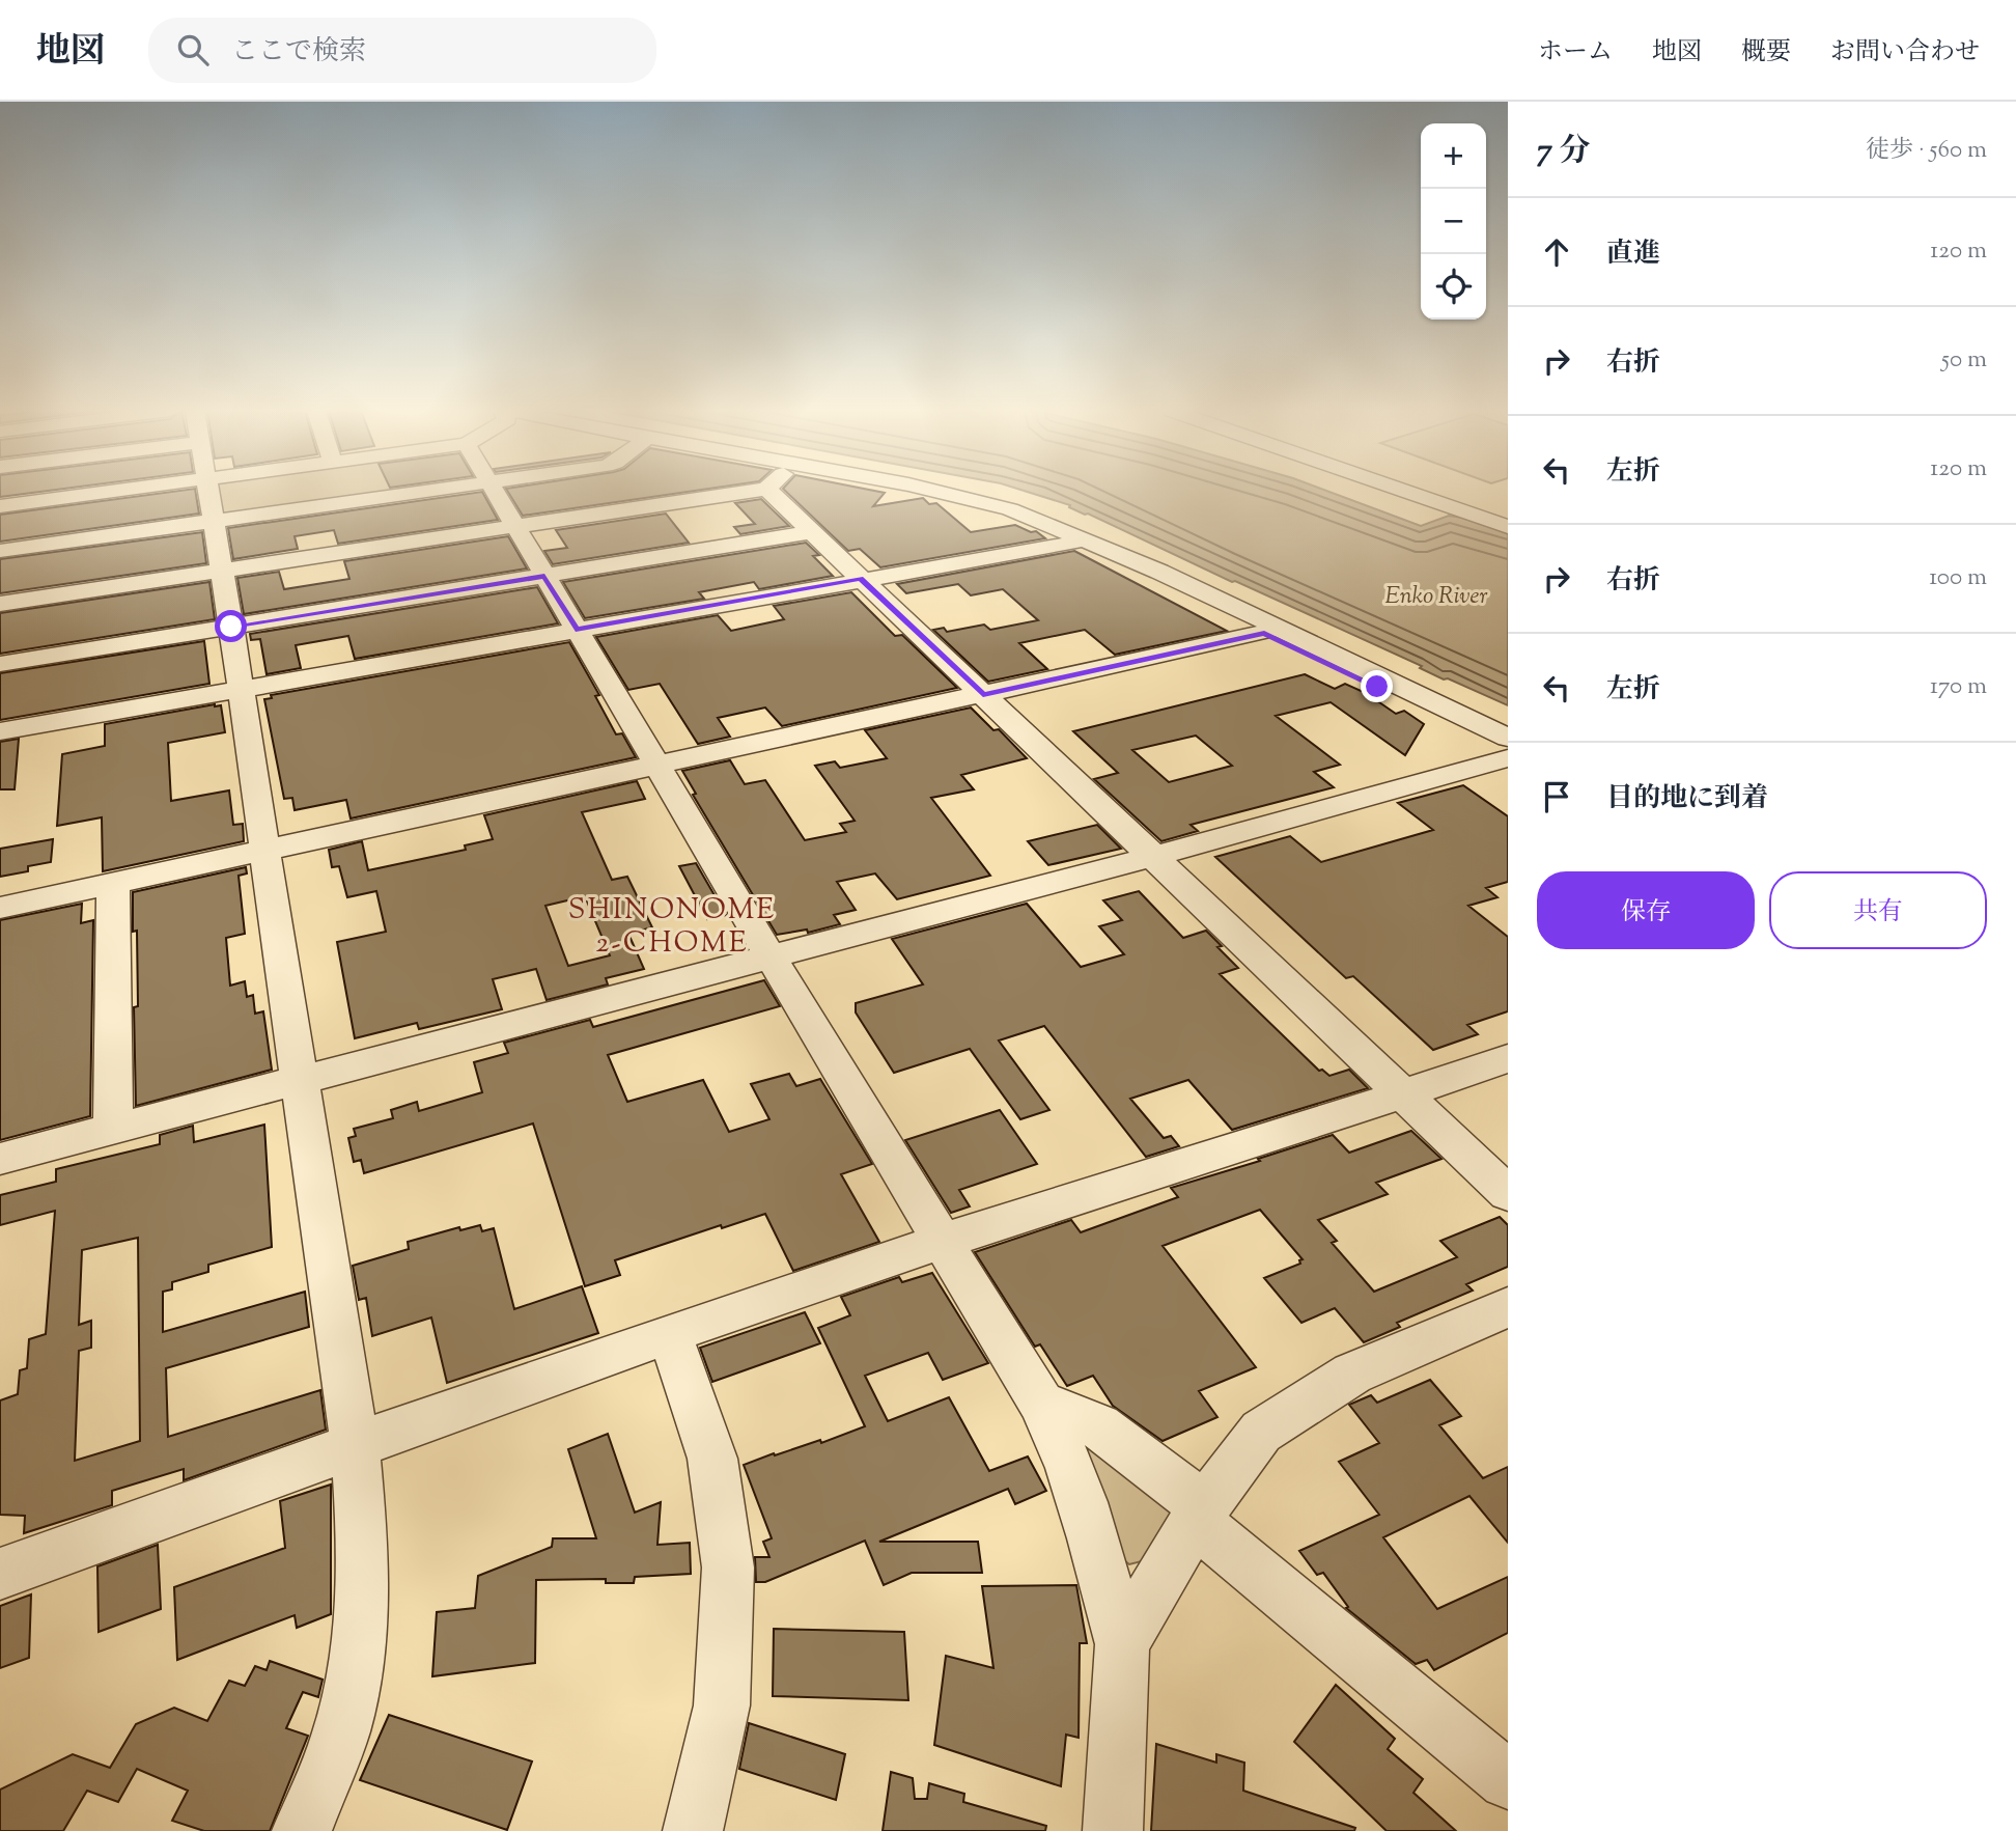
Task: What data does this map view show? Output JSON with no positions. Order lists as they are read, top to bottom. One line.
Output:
{"districts":["SHINONOME 2-CHOME"],"water":["Enko River"],"page":{"header":"地図","search":"ここで検索","nav":["ホーム","地図","概要","お問い合わせ"],"heading":["7 分","徒歩 · 560 m"],"map_buttons":["+","−"],"list":[["直進","120 m"],["右折","50 m"],["左折","120 m"],["右折","100 m"],["左折","170 m"],"目的地に到着"],"buttons":["保存","共有"]}}
